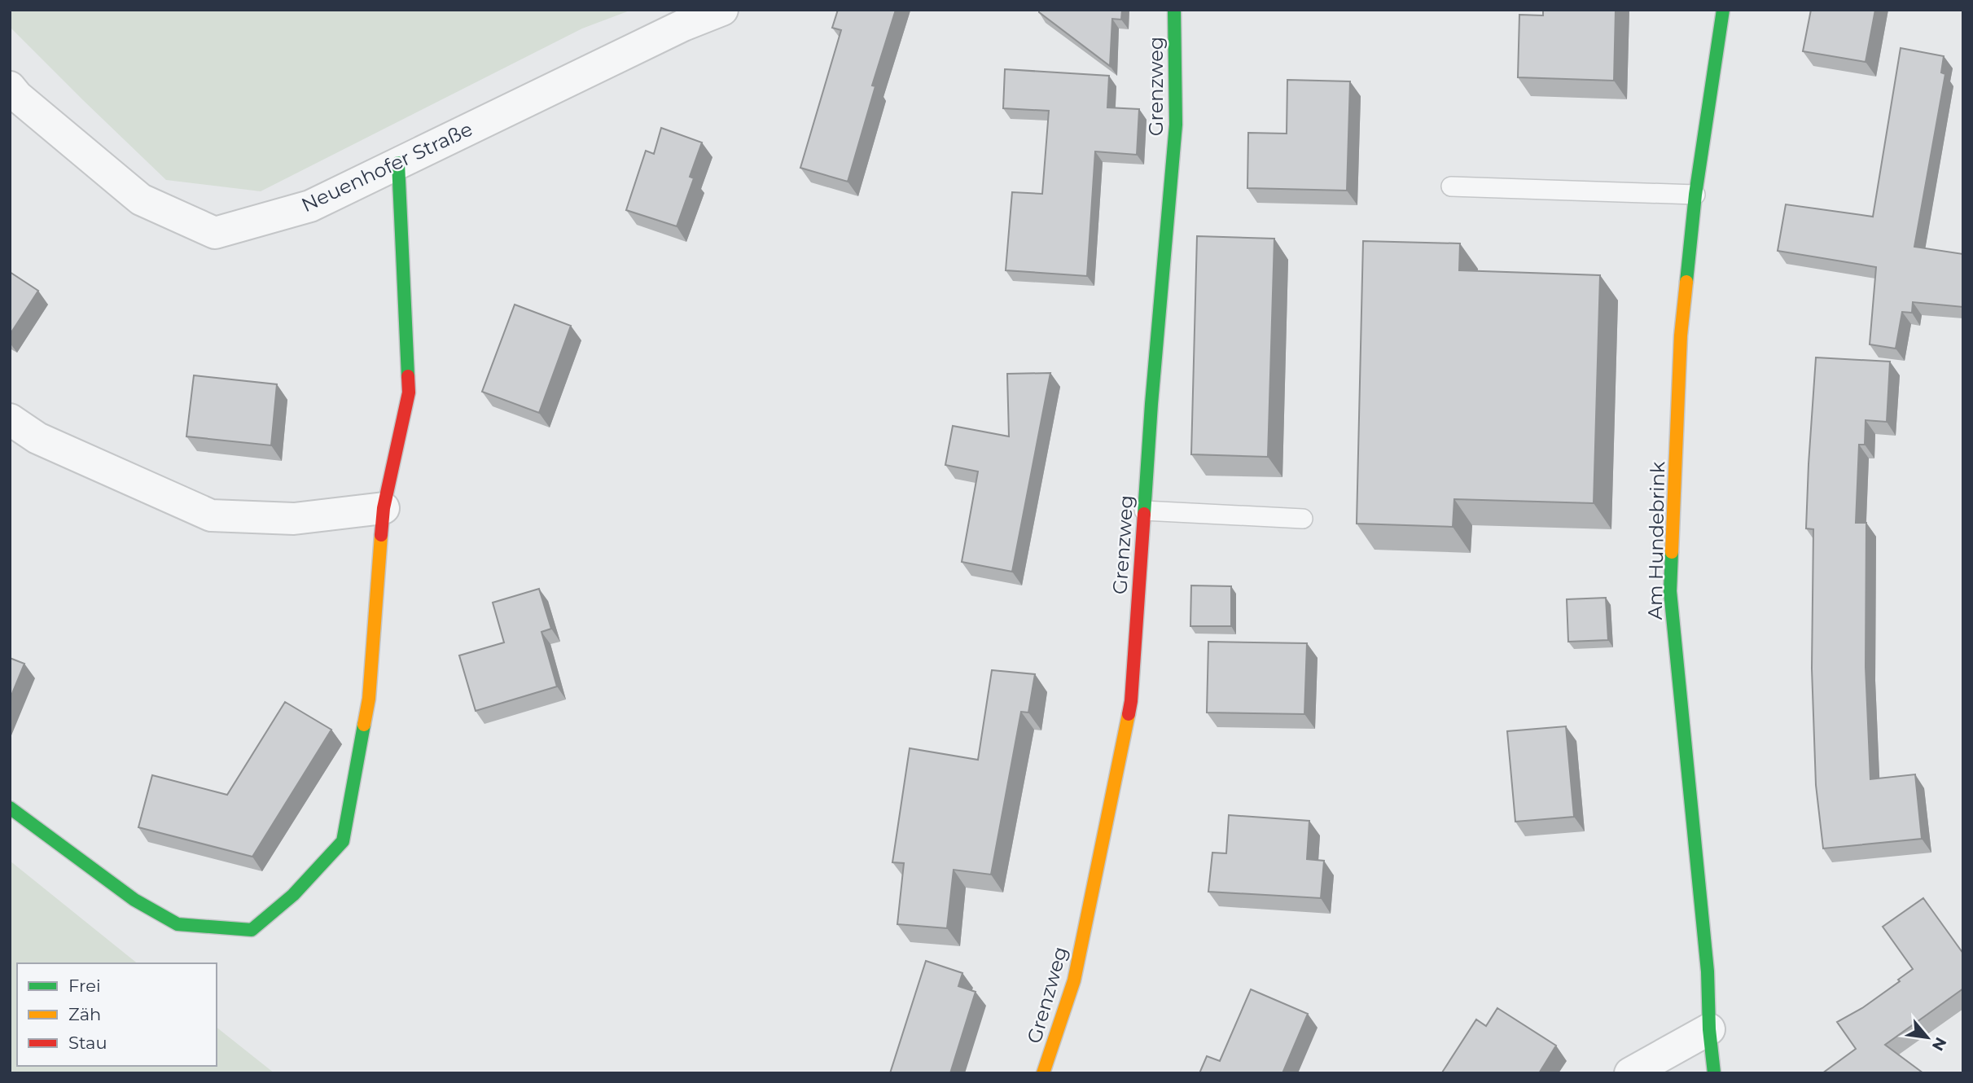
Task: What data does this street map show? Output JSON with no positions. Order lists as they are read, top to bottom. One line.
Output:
{"streets":{"street":["Grenzweg","Neuenhofer Straße","Am Hundebrink"]},"legend":["Frei","Zäh","Stau"],"north":"bottom right"}
